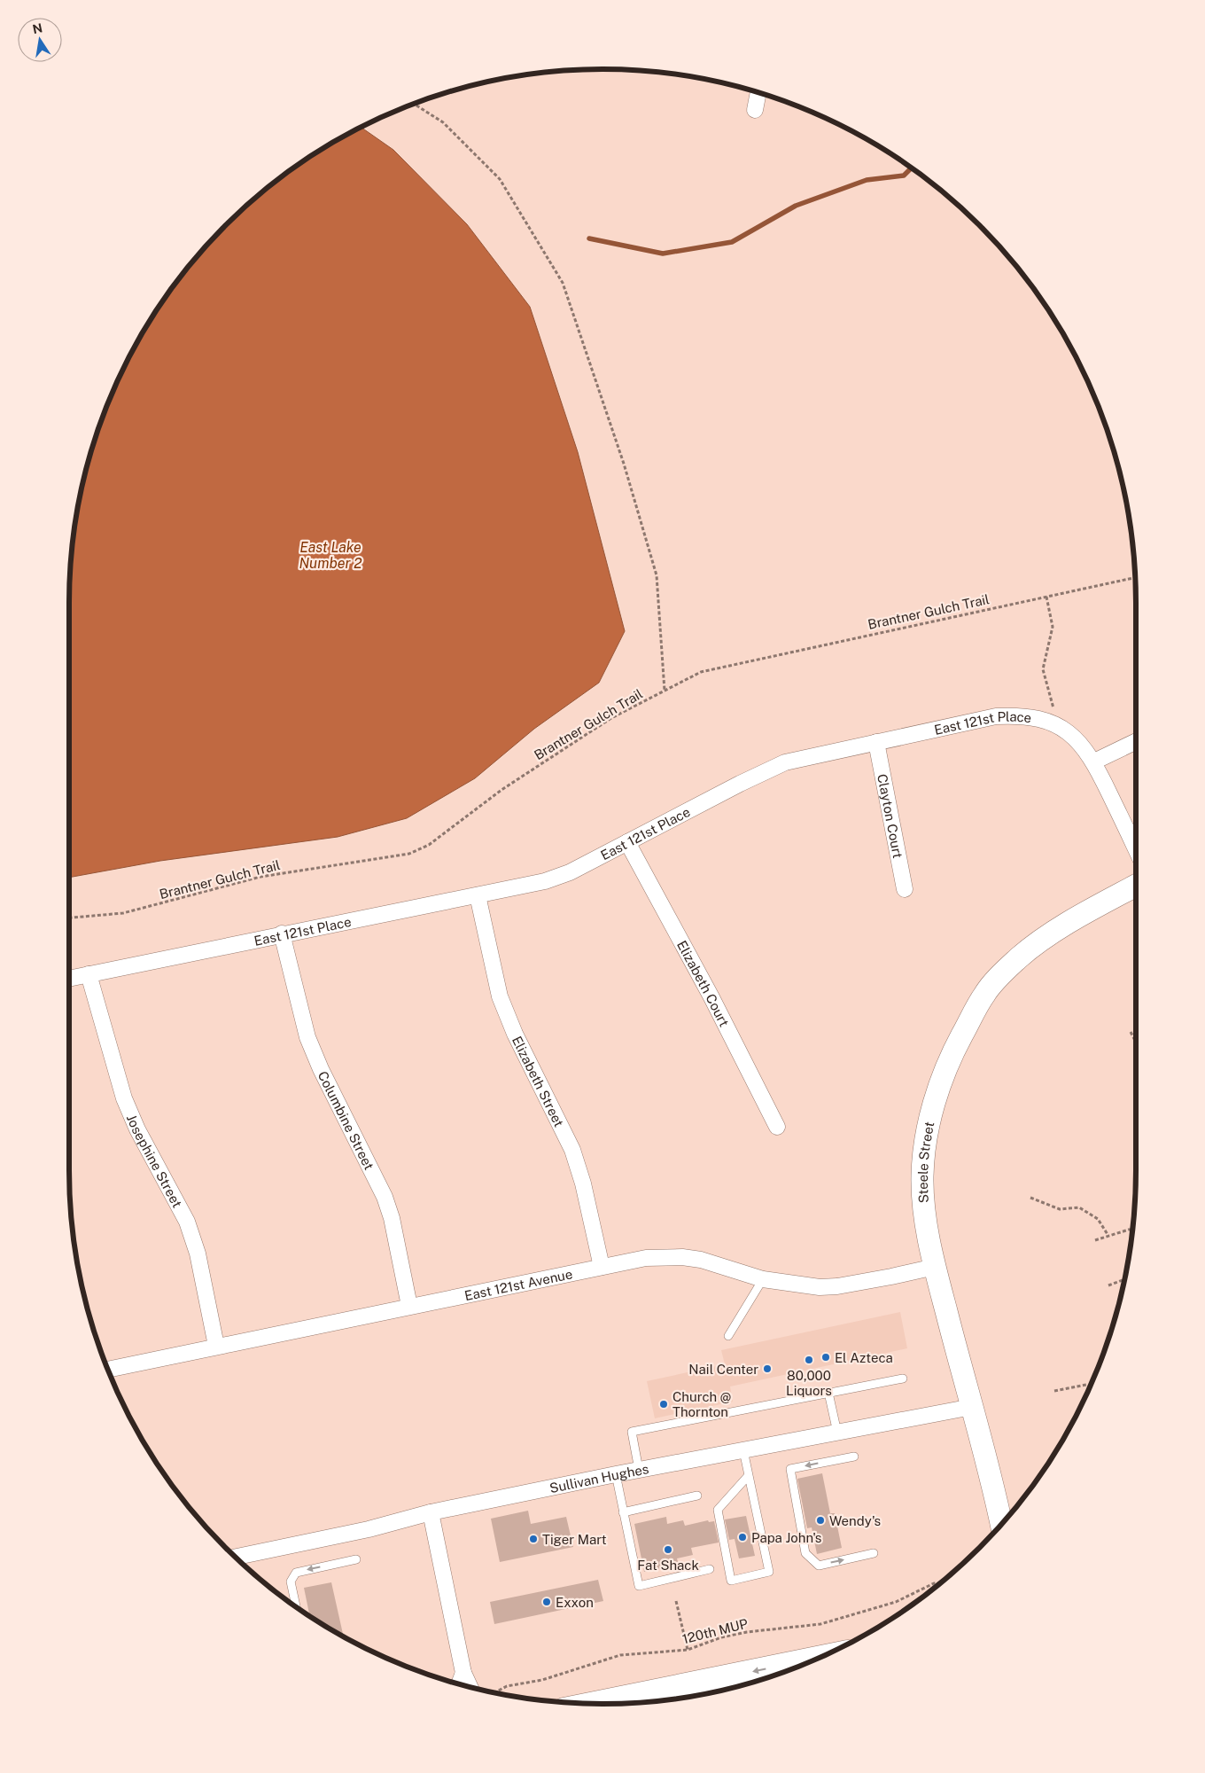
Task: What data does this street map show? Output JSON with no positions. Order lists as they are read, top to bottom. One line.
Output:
{"streets":{"street":["East 121st Place","Clayton Court","Elizabeth Court","Elizabeth Street","Columbine Street","Josephine Street","Steele Street","East 121st Avenue","Sullivan Hughes"],"path":["Brantner Gulch Trail","120th MUP"]},"crossings":[["East 121st Place","Clayton Court"],["East 121st Place","Elizabeth Court"],["East 121st Place","Elizabeth Street"],["East 121st Place","Columbine Street"],["East 121st Place","Josephine Street"],["Elizabeth Street","East 121st Avenue"],["Columbine Street","East 121st Avenue"],["Josephine Street","East 121st Avenue"],["Steele Street","East 121st Avenue"],["Steele Street","Sullivan Hughes"]],"water":["East Lake Number 2"],"places":["El Azteca","80,000 Liquors","Nail Center","Church @ Thornton","Wendy's","Papa John's","Tiger Mart","Fat Shack","Exxon"],"north":"top"}
